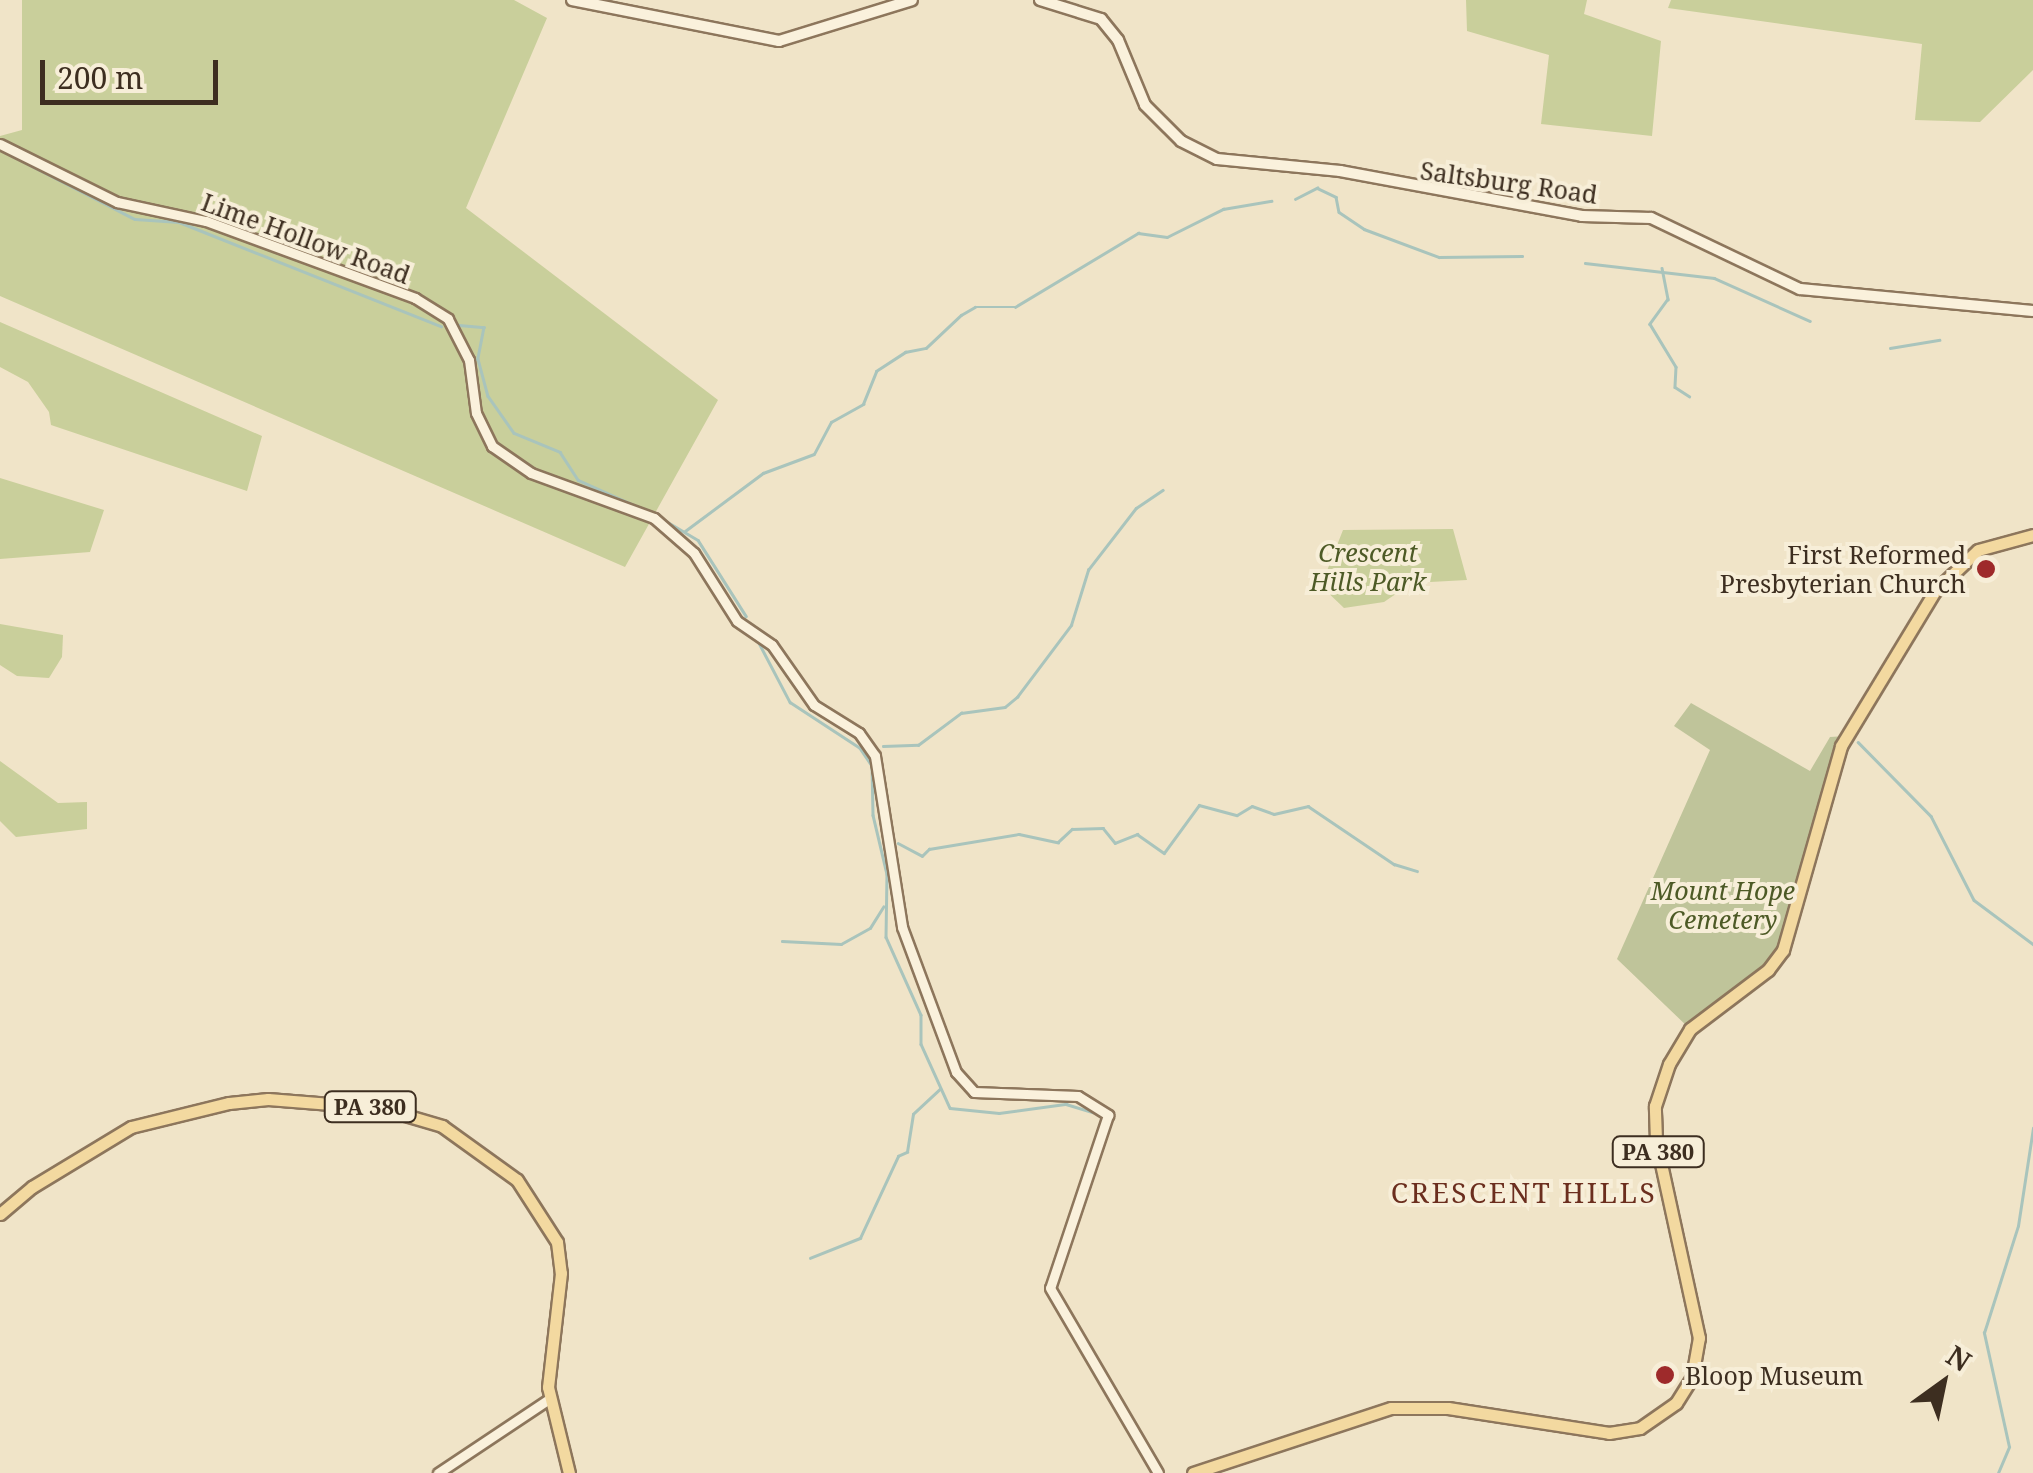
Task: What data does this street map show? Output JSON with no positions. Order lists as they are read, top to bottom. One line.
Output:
{"streets":{"main road":["Saltsburg Road","PA 380"],"street":["Lime Hollow Road"]},"districts":["CRESCENT HILLS"],"parks":["Crescent Hills Park","Mount Hope Cemetery"],"places":["First Reformed Presbyterian Church","Bloop Museum"],"scale_bar":"200 m","north":"top right"}
